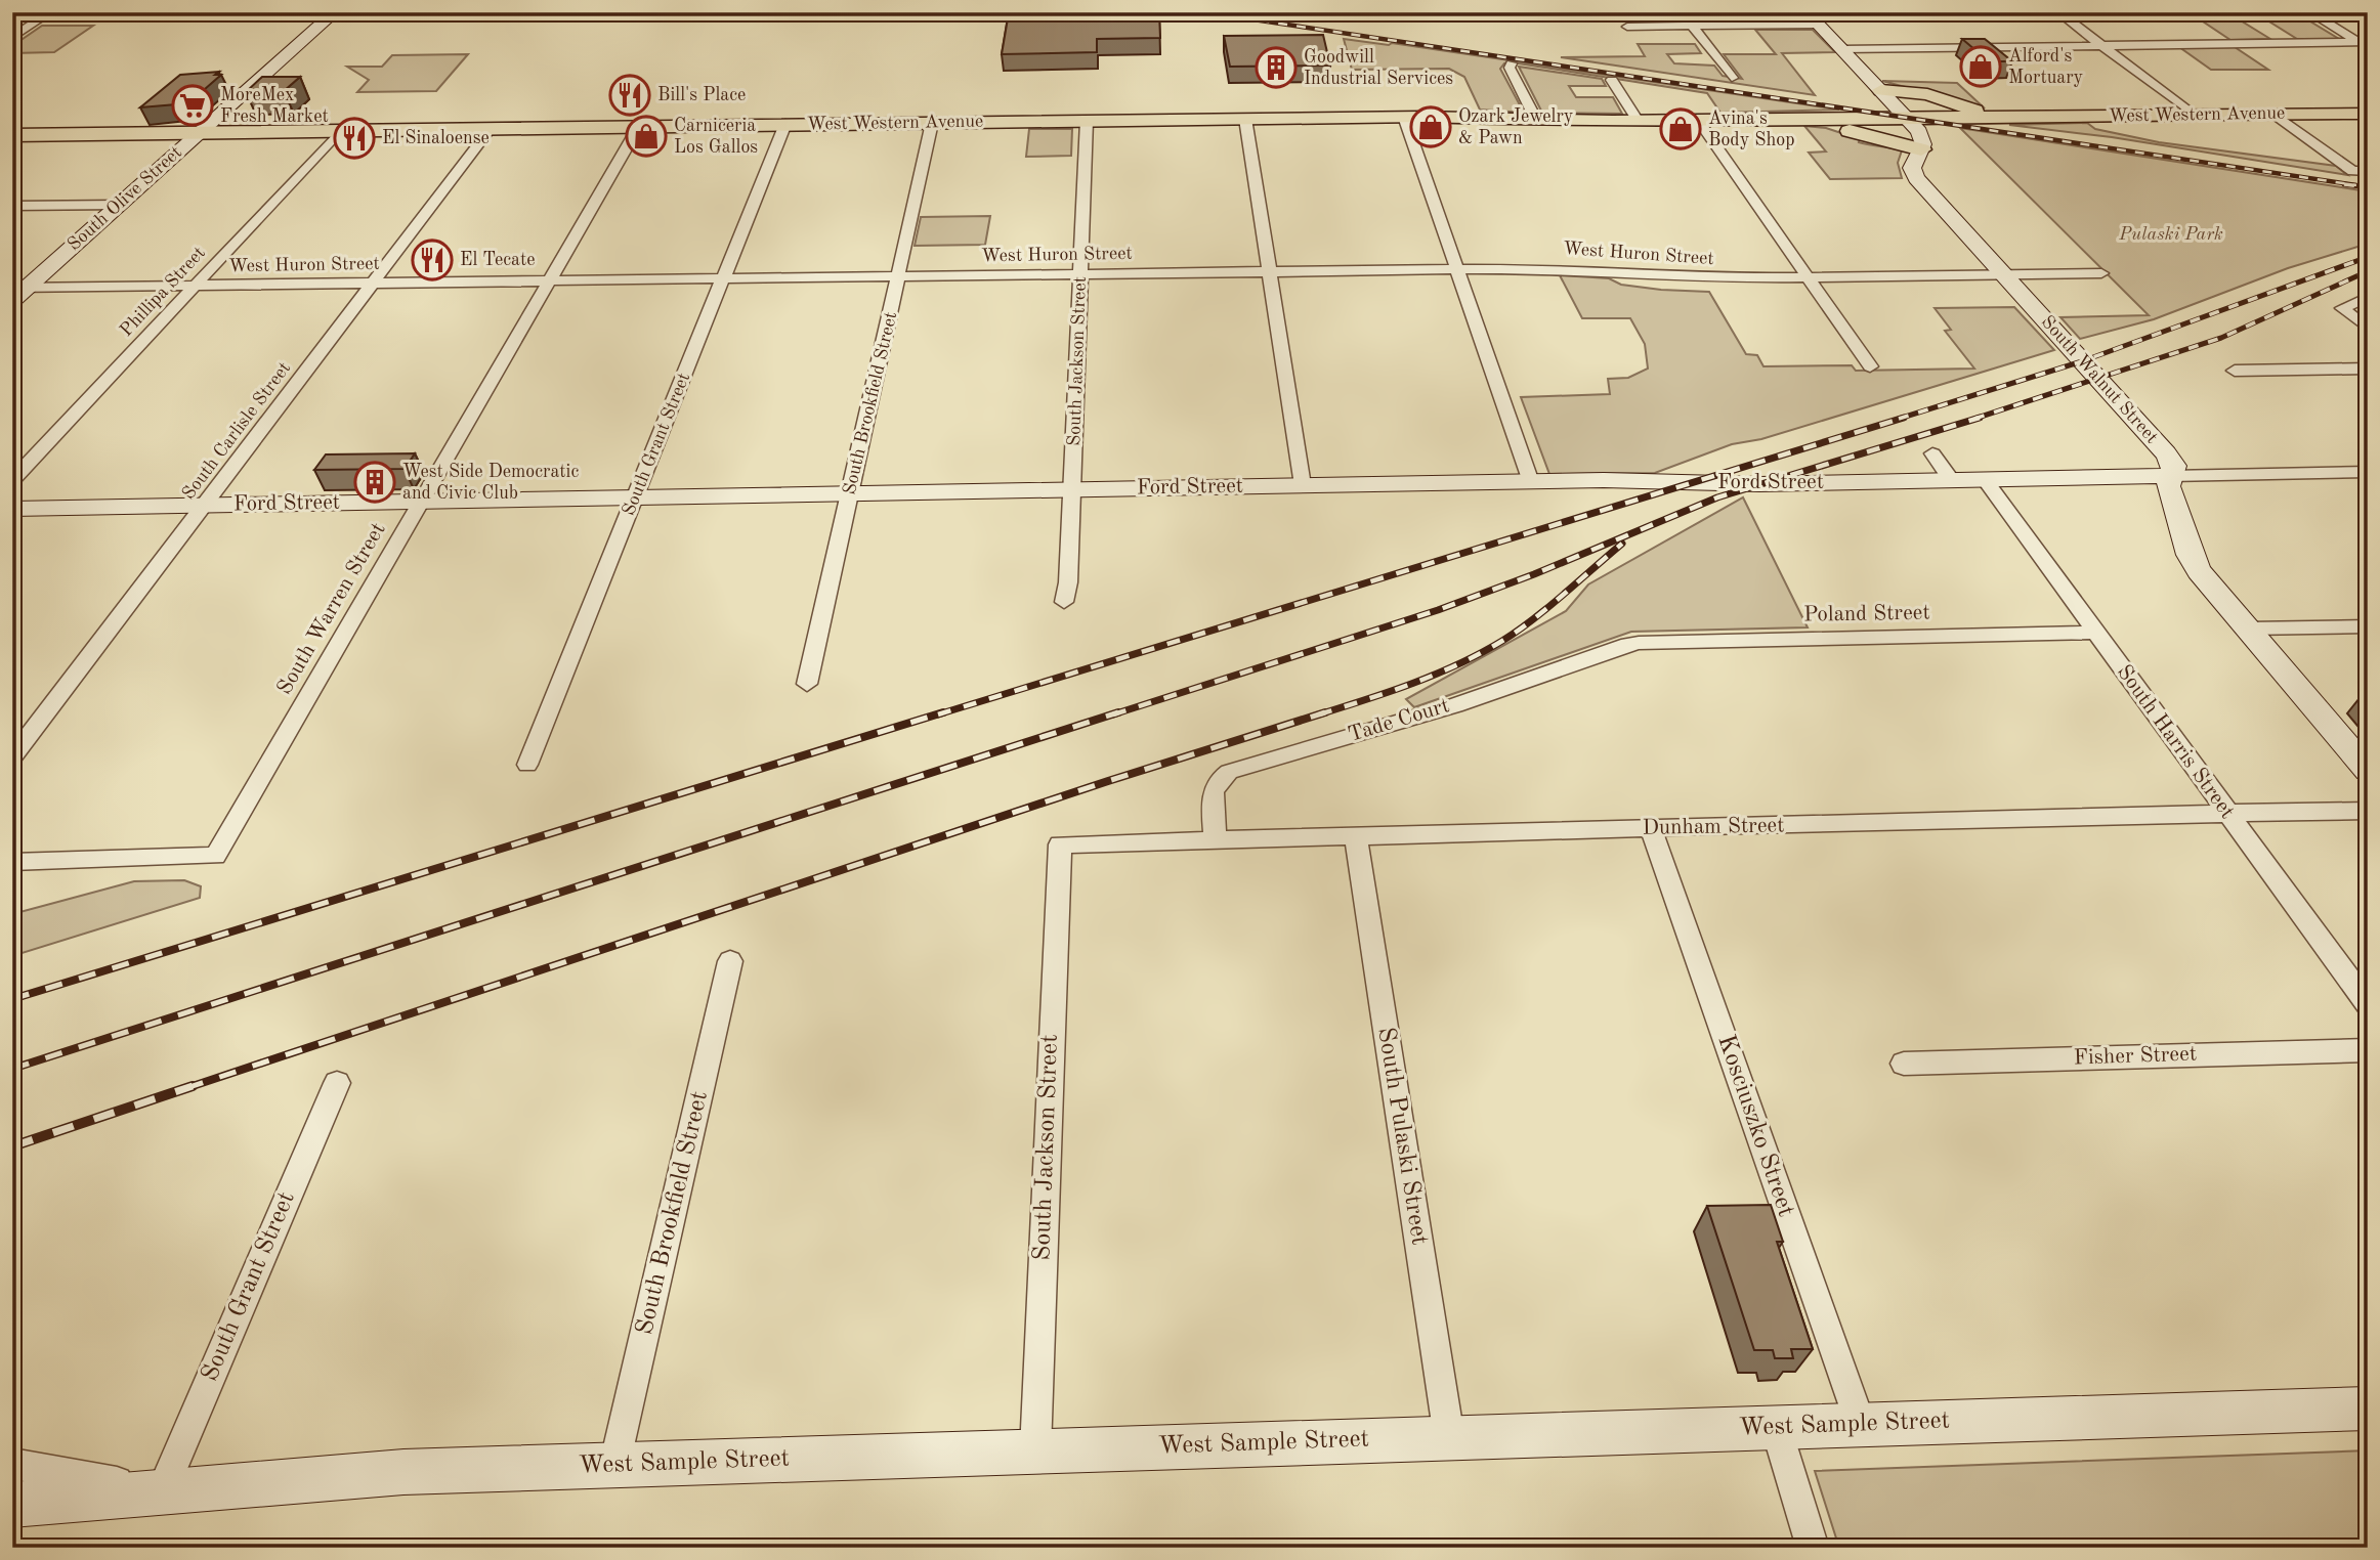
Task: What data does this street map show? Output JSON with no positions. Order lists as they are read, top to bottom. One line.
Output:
{"streets":{"main road":["West Western Avenue"],"street":["South Olive Street","West Huron Street","Phillipa Street","South Jackson Street","South Walnut Street","South Brookfield Street","South Carlisle Street","South Grant Street","Ford Street","South Warren Street","Poland Street","Tade Court","South Harris Street","Dunham Street","Fisher Street","Kosciuszko Street","South Pulaski Street","West Sample Street"]},"crossings":[["West Western Avenue","South Olive Street"],["West Western Avenue","Phillipa Street"],["West Western Avenue","South Jackson Street"],["West Western Avenue","South Walnut Street"],["West Western Avenue","South Brookfield Street"],["West Western Avenue","South Carlisle Street"],["West Western Avenue","South Grant Street"],["West Western Avenue","South Warren Street"],["South Olive Street","West Huron Street"],["West Huron Street","Phillipa Street"],["West Huron Street","South Jackson Street"],["West Huron Street","South Walnut Street"],["West Huron Street","South Brookfield Street"],["West Huron Street","South Carlisle Street"],["West Huron Street","South Grant Street"],["West Huron Street","South Warren Street"],["South Jackson Street","Ford Street"],["South Jackson Street","Dunham Street"],["South Jackson Street","West Sample Street"],["South Walnut Street","Ford Street"],["South Brookfield Street","Ford Street"],["South Brookfield Street","West Sample Street"],["South Carlisle Street","Ford Street"],["South Grant Street","Ford Street"],["South Grant Street","West Sample Street"],["Ford Street","South Warren Street"],["Ford Street","South Harris Street"],["Poland Street","Tade Court"],["Poland Street","South Harris Street"],["Tade Court","Dunham Street"],["South Harris Street","Dunham Street"],["Dunham Street","Kosciuszko Street"],["Dunham Street","South Pulaski Street"],["Kosciuszko Street","West Sample Street"],["South Pulaski Street","West Sample Street"]],"parks":["Pulaski Park"],"places":{"shop":["Alford's Mortuary","Ozark Jewelry & Pawn","Avina's Body Shop","Carniceria Los Gallos"],"building":["Goodwill Industrial Services","West Side Democratic and Civic Club"],"restaurant":["Bill's Place","El Sinaloense","El Tecate"],"supermarket":["MoreMex Fresh Market"]}}
